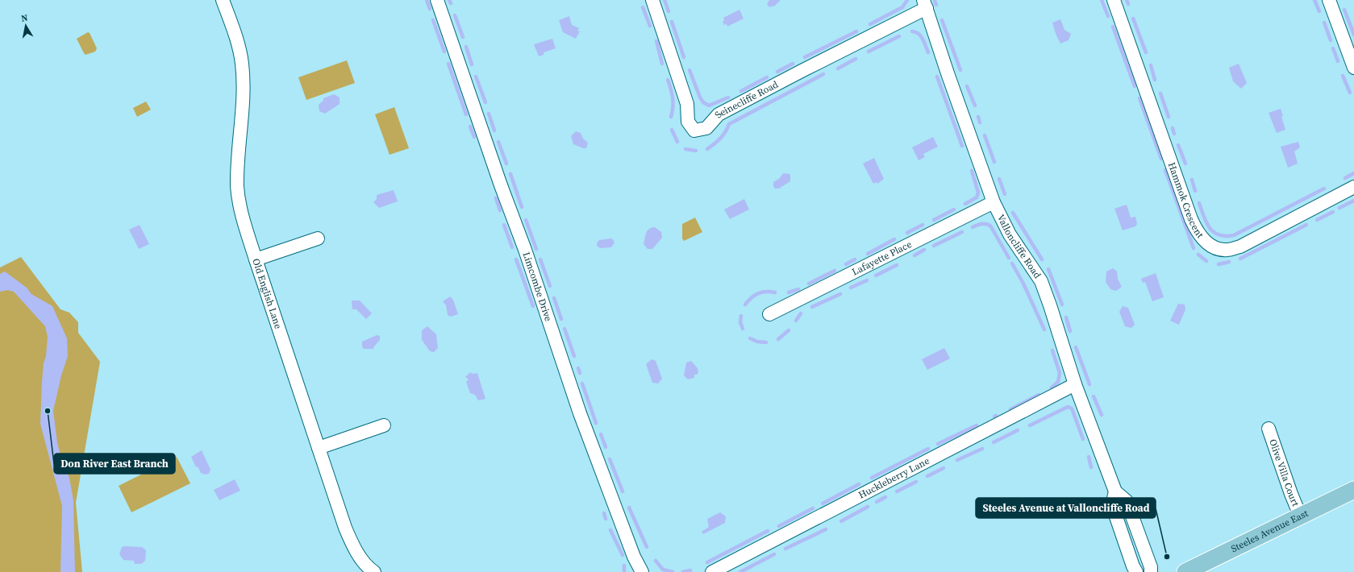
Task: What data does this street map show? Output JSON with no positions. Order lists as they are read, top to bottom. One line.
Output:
{"streets":{"main road":["Steeles Avenue East"],"street":["Seinecliffe Road","Hammok Crescent","Valloncliffe Road","Lafayette Place","Limcombe Drive","Old English Lane","Olive Villa Court","Huckleberry Lane"]},"crossings":[["Seinecliffe Road","Valloncliffe Road"],["Valloncliffe Road","Lafayette Place"],["Valloncliffe Road","Huckleberry Lane"],["Olive Villa Court","Steeles Avenue East"]],"places":["Don River East Branch","Steeles Avenue at Valloncliffe Road"],"north":"top"}
